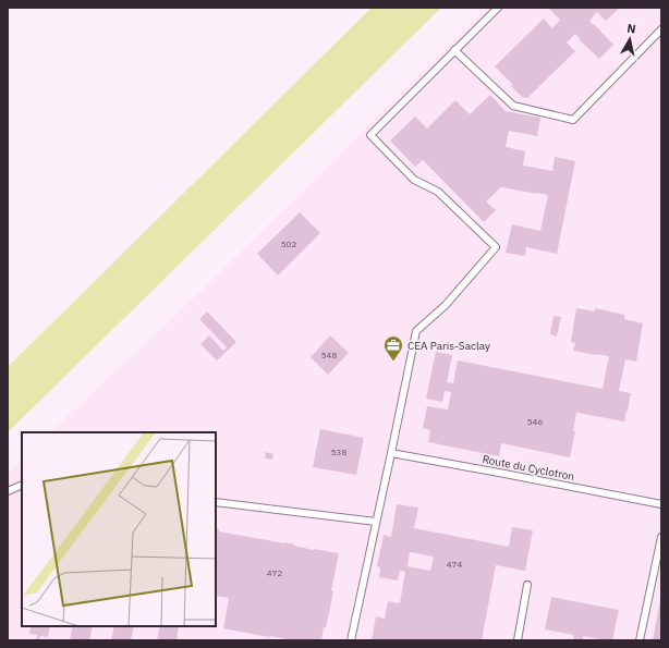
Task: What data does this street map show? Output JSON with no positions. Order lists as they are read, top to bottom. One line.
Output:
{"streets":{"lane":["Route du Cyclotron"]},"places":{"office":["CEA Paris-Saclay"]},"house_numbers":["502","548","546","538","474","472"],"north":"top"}
